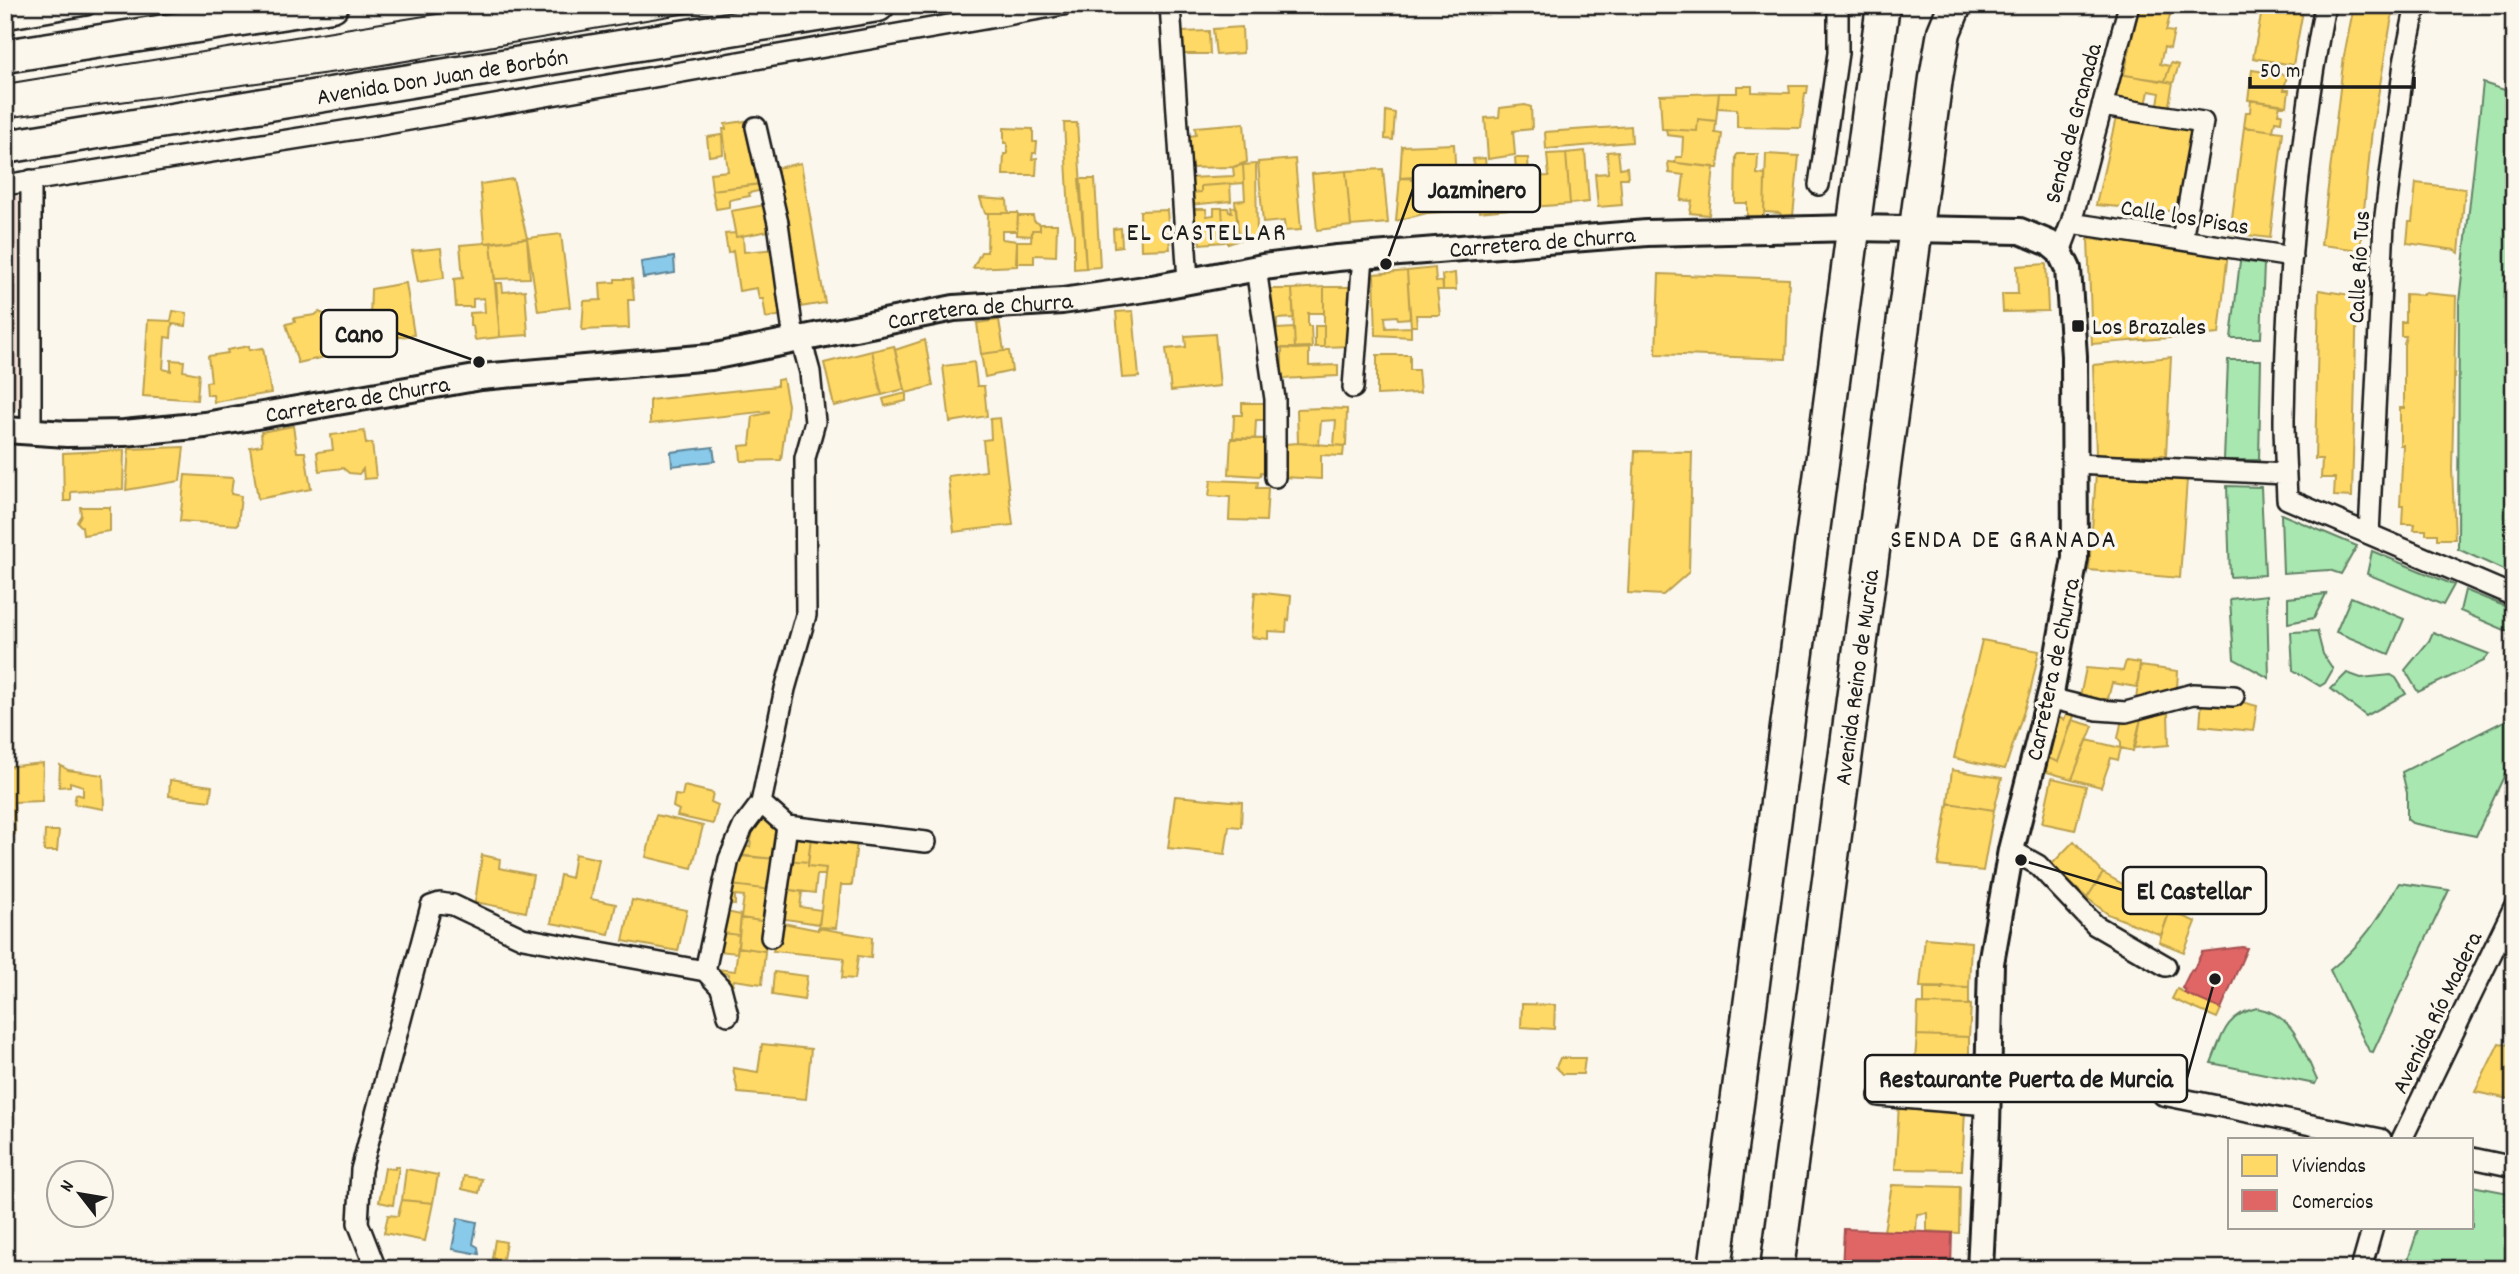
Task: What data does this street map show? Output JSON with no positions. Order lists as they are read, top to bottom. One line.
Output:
{"streets":{"main road":["Avenida Don Juan de Borbón","Avenida Reino de Murcia"],"street":["Senda de Granada","Calle los Pisas","Carretera de Churra","Calle Río Tus","Avenida Río Madera"]},"crossings":[["Senda de Granada","Calle los Pisas"],["Senda de Granada","Carretera de Churra"],["Carretera de Churra","Avenida Reino de Murcia"]],"districts":["EL CASTELLAR","SENDA DE GRANADA"],"places":{"other":["Jazminero","Cano","El Castellar","Restaurante Puerta de Murcia"],"transit":["Los Brazales"]},"legend":["Viviendas","Comercios"],"scale_bar":"50 m","north":"top left"}
